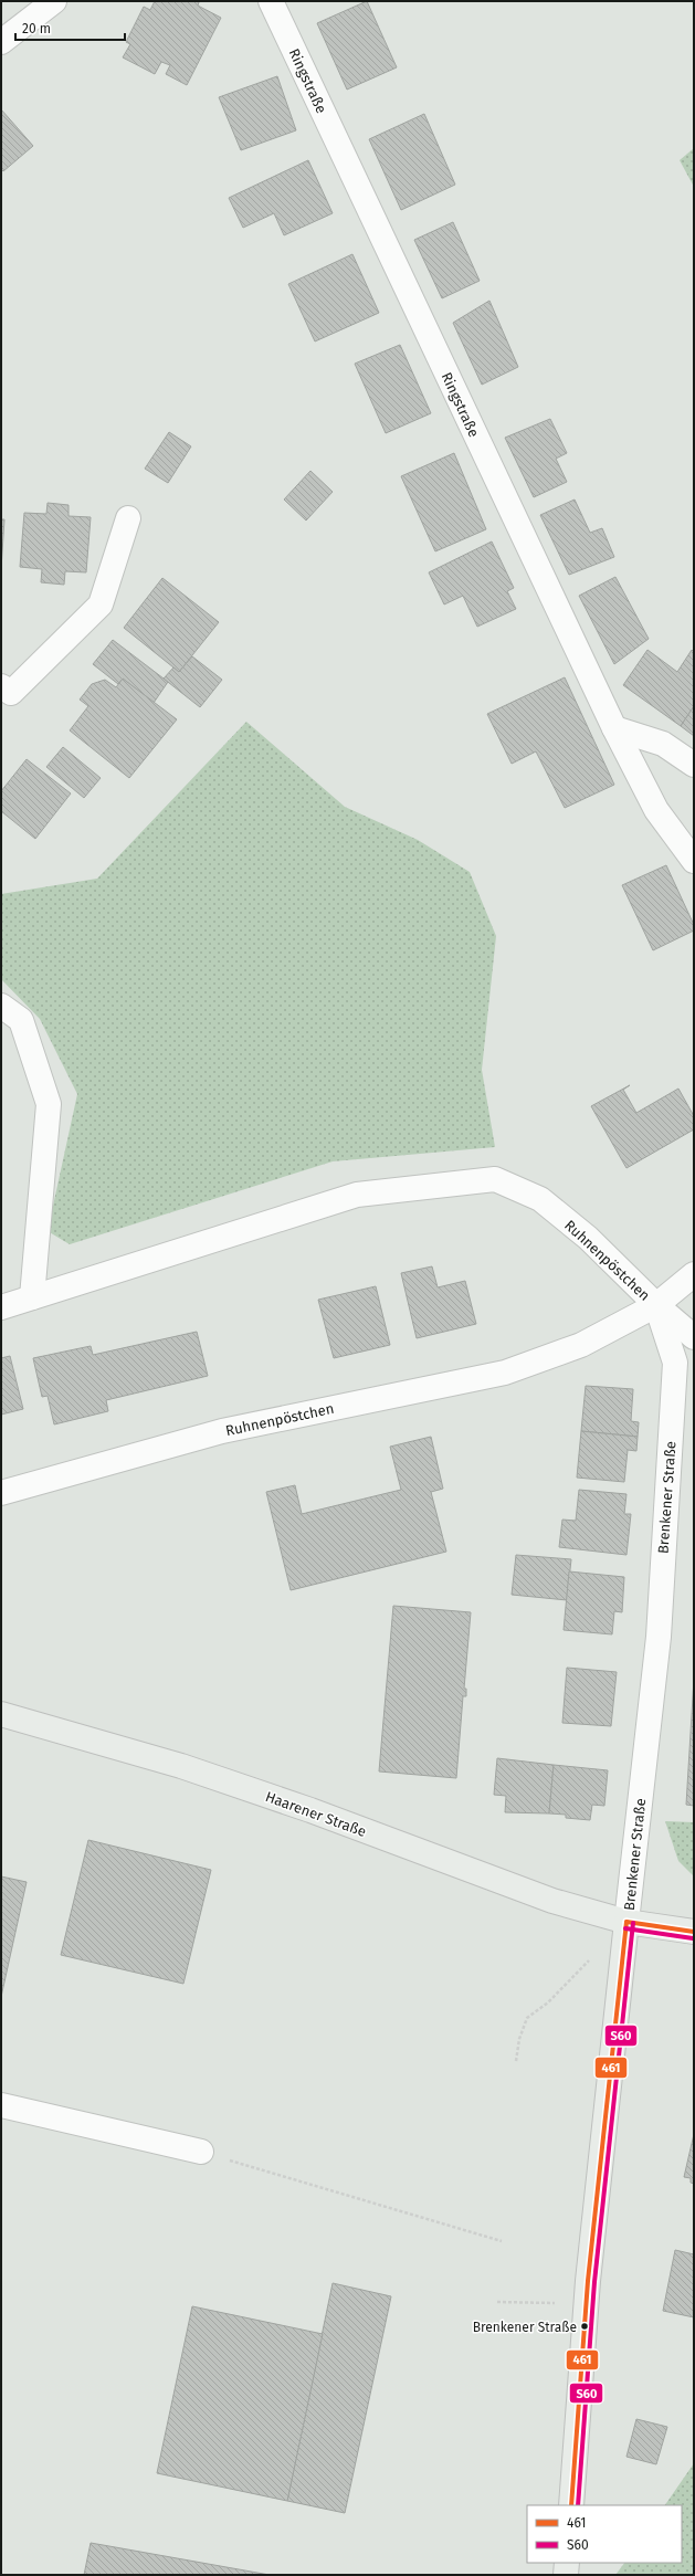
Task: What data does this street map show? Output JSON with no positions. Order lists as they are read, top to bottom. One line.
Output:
{"streets":{"main road":["Brenkener Straße","Haarener Straße"],"street":["Ringstraße","Ruhnenpöstchen"]},"crossings":[["Ruhnenpöstchen","Brenkener Straße"],["Brenkener Straße","Haarener Straße"]],"places":["Brenkener Straße"],"lines":["transit line 461","transit line S60"],"legend":["461","S60"],"scale_bar":"20 m"}
